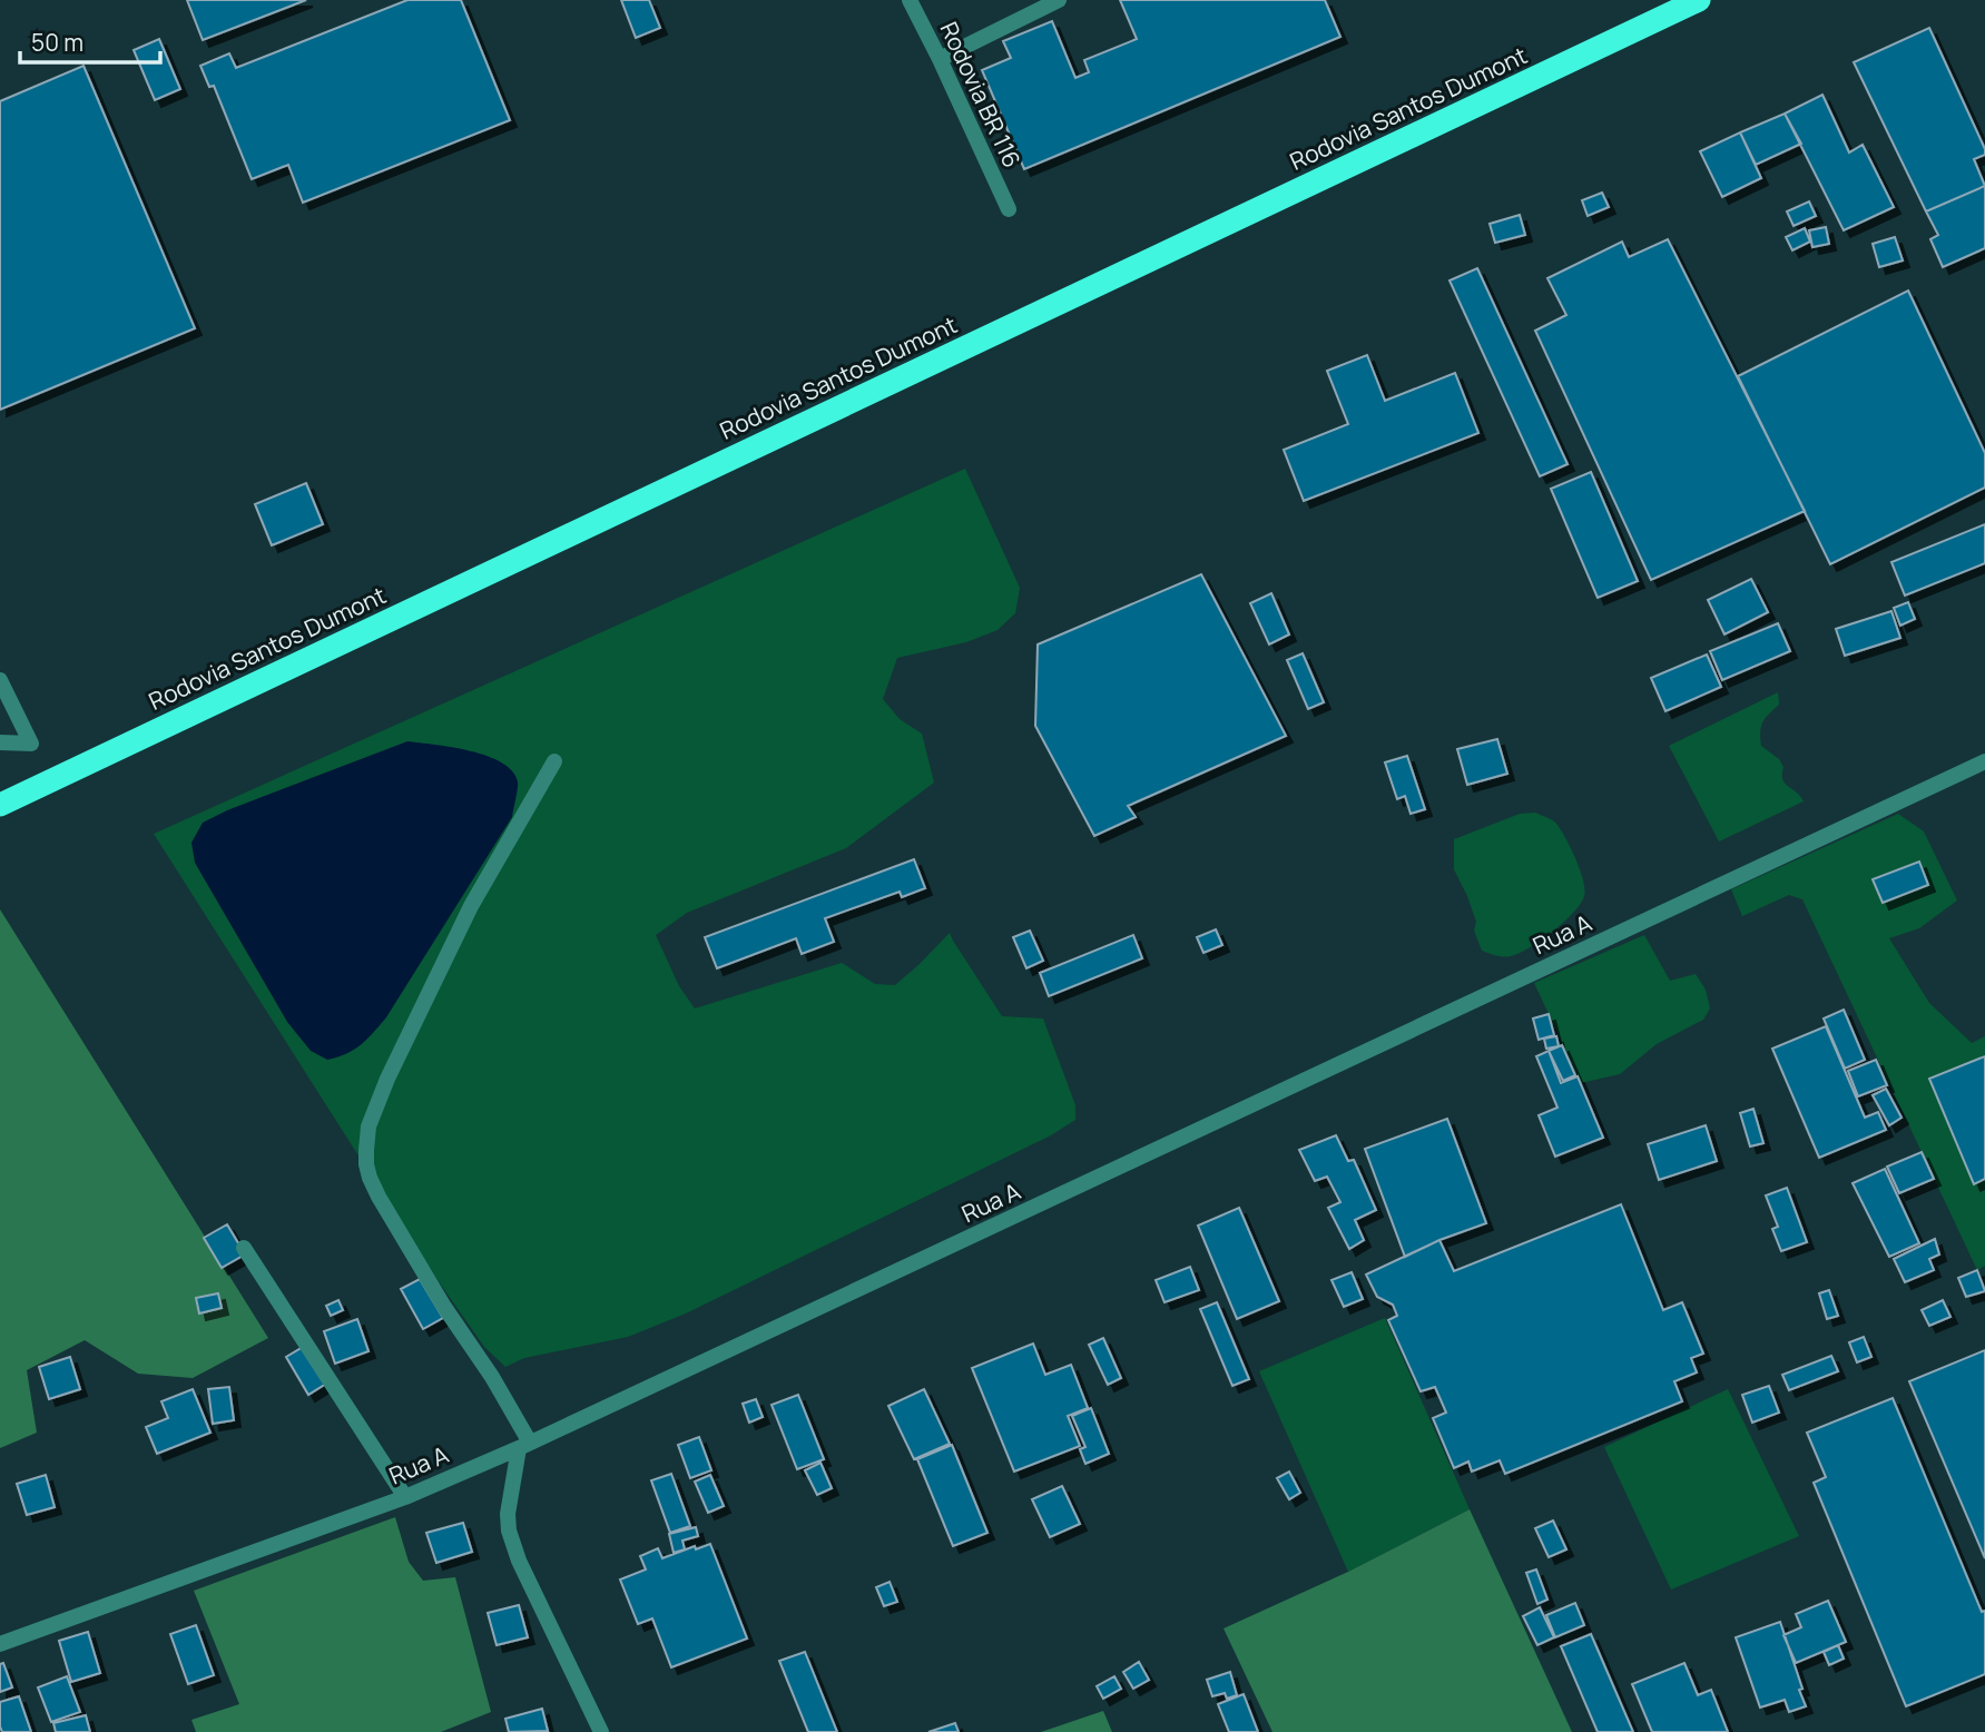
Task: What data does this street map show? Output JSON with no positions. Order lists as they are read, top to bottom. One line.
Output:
{"streets":{"highway":["Rodovia Santos Dumont"],"street":["Rodovia BR 116","Rua A"]},"scale_bar":"50 m"}
